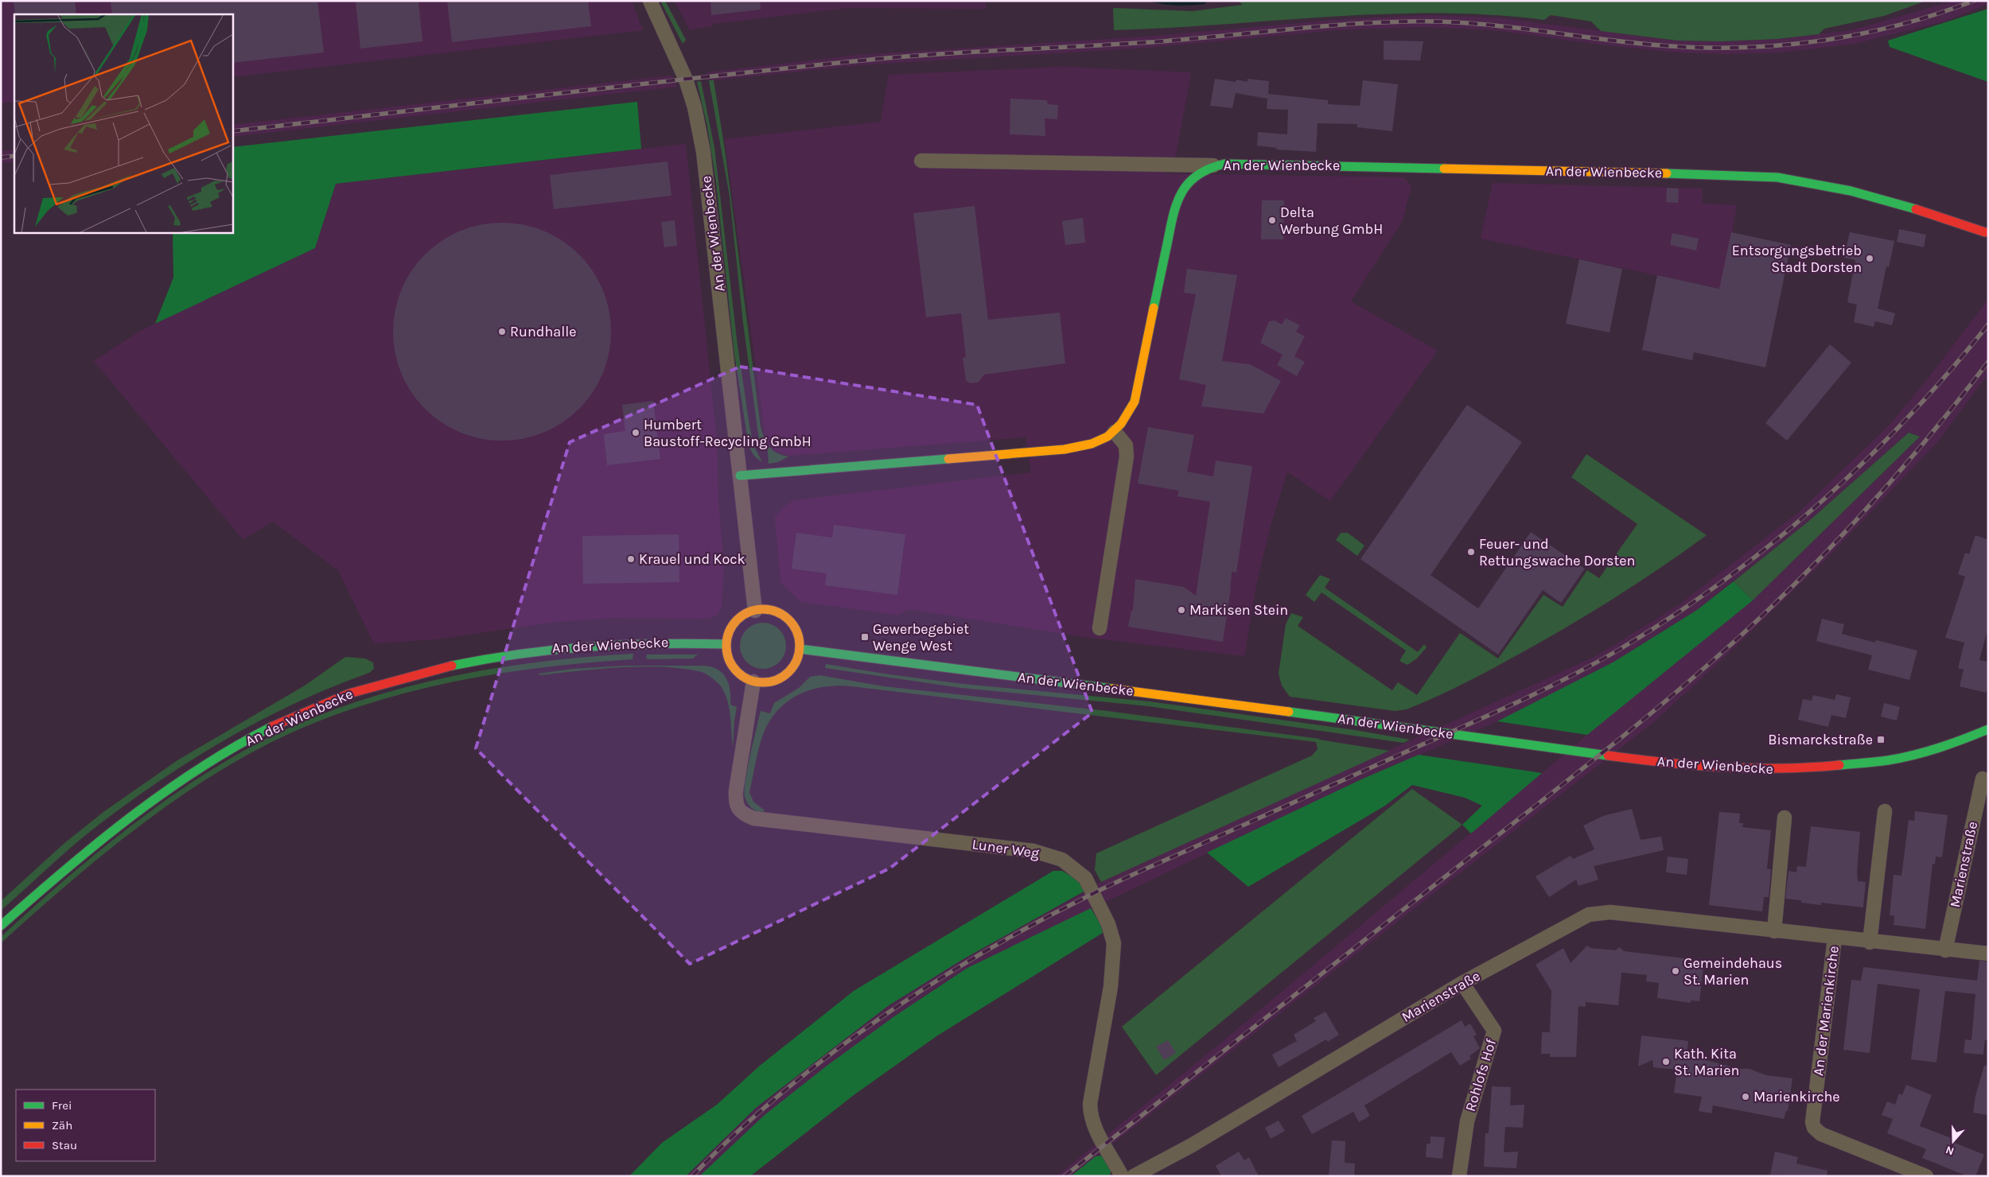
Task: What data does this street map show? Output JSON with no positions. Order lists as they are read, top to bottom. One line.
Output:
{"streets":{"street":["An der Wienbecke","Luner Weg","Marienstraße","An der Marienkirche","Rohlofs Hof"]},"crossings":[["An der Wienbecke","Luner Weg"],["Marienstraße","An der Marienkirche"],["Marienstraße","Rohlofs Hof"]],"places":{"other":["Delta Werbung GmbH","Entsorgungsbetrieb Stadt Dorsten","Rundhalle","Humbert Baustoff-Recycling GmbH","Feuer- und Rettungswache Dorsten","Krauel und Kock","Markisen Stein","Gemeindehaus St. Marien","Kath. Kita St. Marien","Marienkirche"],"transit":["Gewerbegebiet Wenge West","Bismarckstraße"]},"legend":["Frei","Zäh","Stau"],"north":"bottom"}
